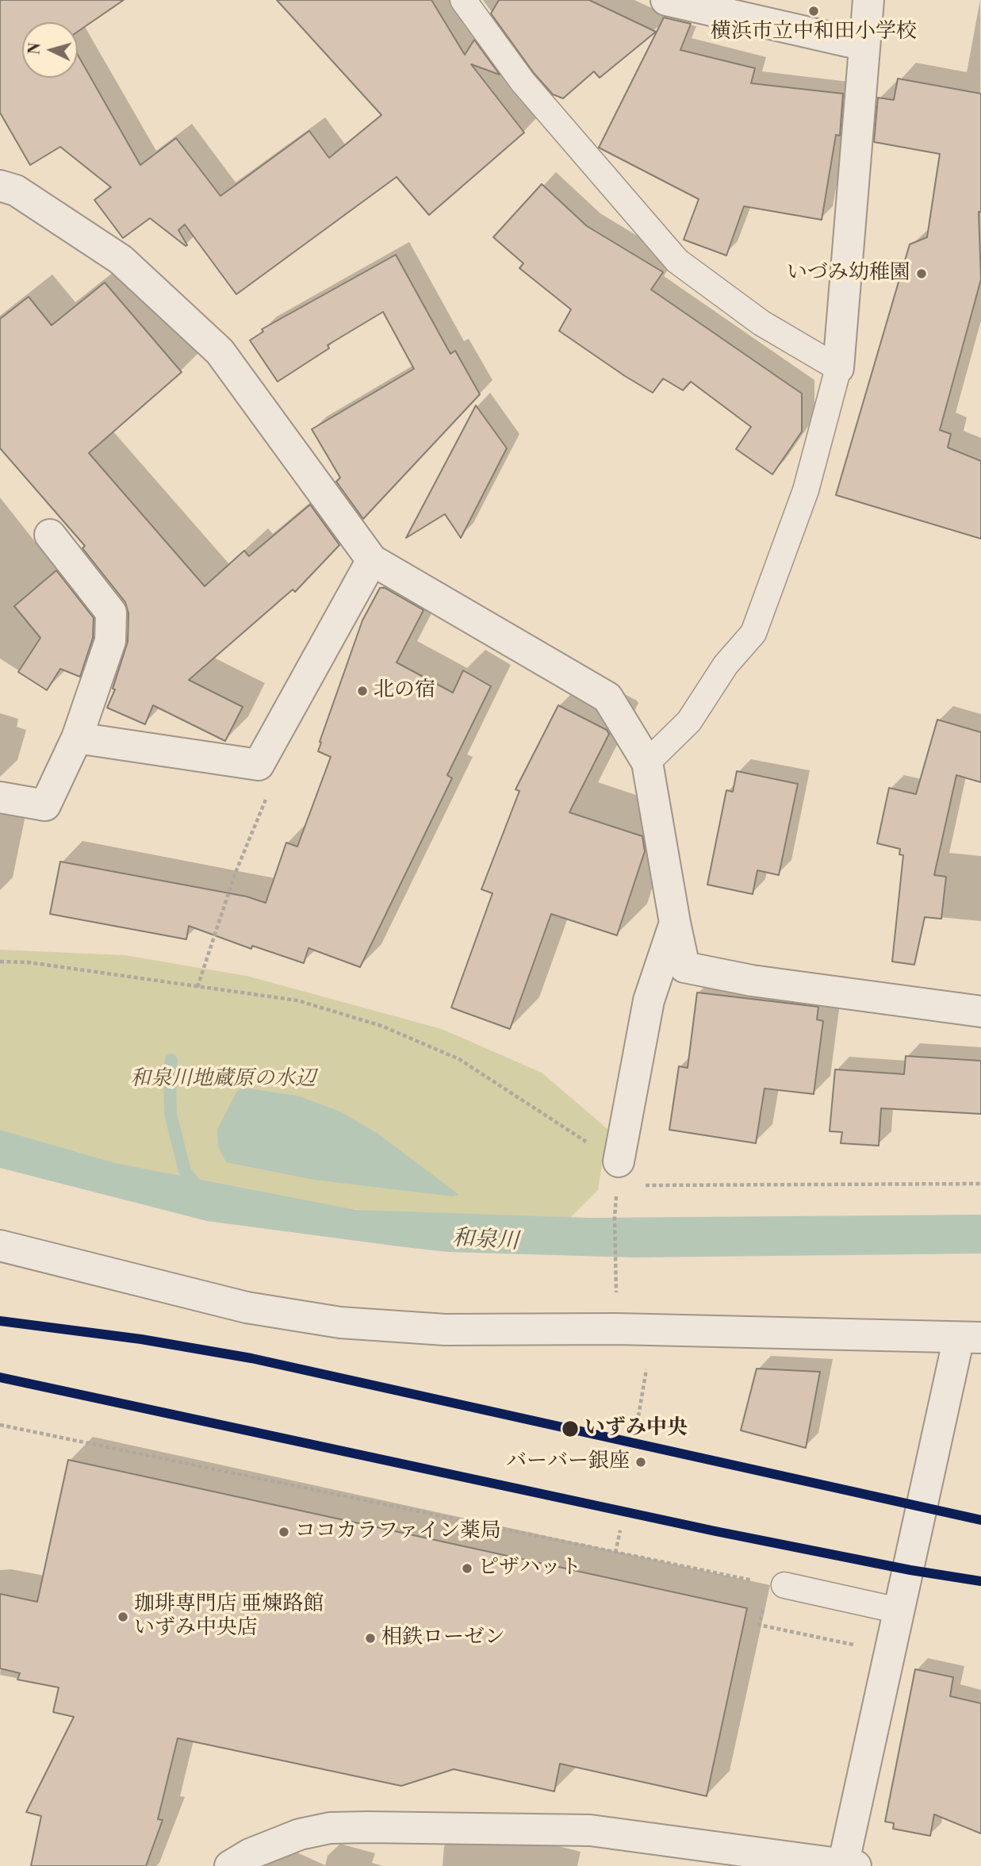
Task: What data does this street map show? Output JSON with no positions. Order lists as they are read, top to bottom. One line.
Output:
{"water":["和泉川"],"parks":["和泉川地蔵原の水辺"],"places":["横浜市立中和田小学校","いづみ幼稚園","北の宿","いずみ中央","バーバー銀座","ココカラファイン薬局","ピザハット","珈琲専門店 亜煉路館 いずみ中央店","相鉄ローゼン"],"north":"left"}
